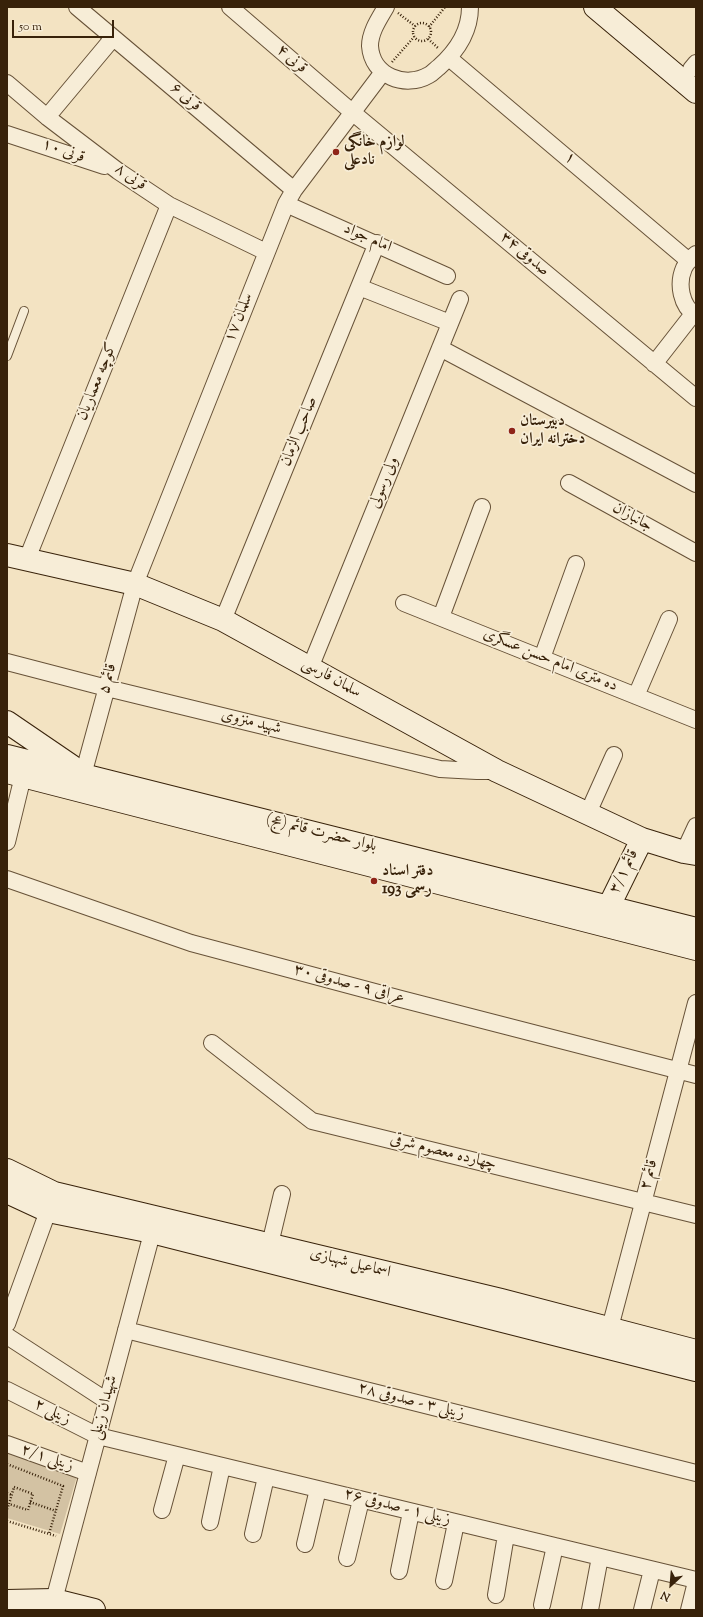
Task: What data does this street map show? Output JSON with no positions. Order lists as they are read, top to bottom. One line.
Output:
{"streets":{"street":["قرنی ۴","قرنی ۶","قرنی ۱۰","۱","قرنی ۸","امام جواد","صدوقی ۳۴","سلمان ۱۷","کوچه معماریان","صاحب الزمان","ولی رسولی","جانبازان","ده متری امام حسن عسگری","قائم ۵","سلمان فارسی","شهید منزوی","بلوار حضرت قائم (عج)","قائم ۳/۱","عراقی ۹ - صدوقی ۳۰","چهارده معصوم شرقی","قائم ۲","اسماعیل شهبازی","زینلی ۳ - صدوقی ۲۸","شهیدان زینلی","زینلی ۲","زینلی ۲/۱","زینلی ۱ - صدوقی ۲۶"]},"crossings":[["قرنی ۴","صدوقی ۳۴"],["قرنی ۴","سلمان ۱۷"],["قرنی ۶","سلمان ۱۷"],["قرنی ۱۰","قرنی ۸"],["قرنی ۸","سلمان ۱۷"],["قرنی ۸","کوچه معماریان"],["امام جواد","سلمان ۱۷"],["امام جواد","صاحب الزمان"],["صدوقی ۳۴","سلمان ۱۷"],["سلمان ۱۷","قائم ۵"],["سلمان ۱۷","سلمان فارسی"],["کوچه معماریان","سلمان فارسی"],["صاحب الزمان","سلمان فارسی"],["ولی رسولی","سلمان فارسی"],["قائم ۵","سلمان فارسی"],["قائم ۵","شهید منزوی"],["قائم ۵","بلوار حضرت قائم (عج)"],["سلمان فارسی","شهید منزوی"],["سلمان فارسی","قائم ۳/۱"],["بلوار حضرت قائم (عج)","قائم ۳/۱"],["عراقی ۹ - صدوقی ۳۰","قائم ۲"],["چهارده معصوم شرقی","قائم ۲"],["قائم ۲","اسماعیل شهبازی"],["اسماعیل شهبازی","شهیدان زینلی"],["زینلی ۳ - صدوقی ۲۸","شهیدان زینلی"],["شهیدان زینلی","زینلی ۲"],["شهیدان زینلی","زینلی ۲/۱"],["شهیدان زینلی","زینلی ۱ - صدوقی ۲۶"],["زینلی ۲","زینلی ۱ - صدوقی ۲۶"]],"places":["لوازم خانگی نادعلی","دبیرستان دخترانه ایران","دفتر اسناد رسمی 193"],"scale_bar":"50 m","north":"bottom left"}
